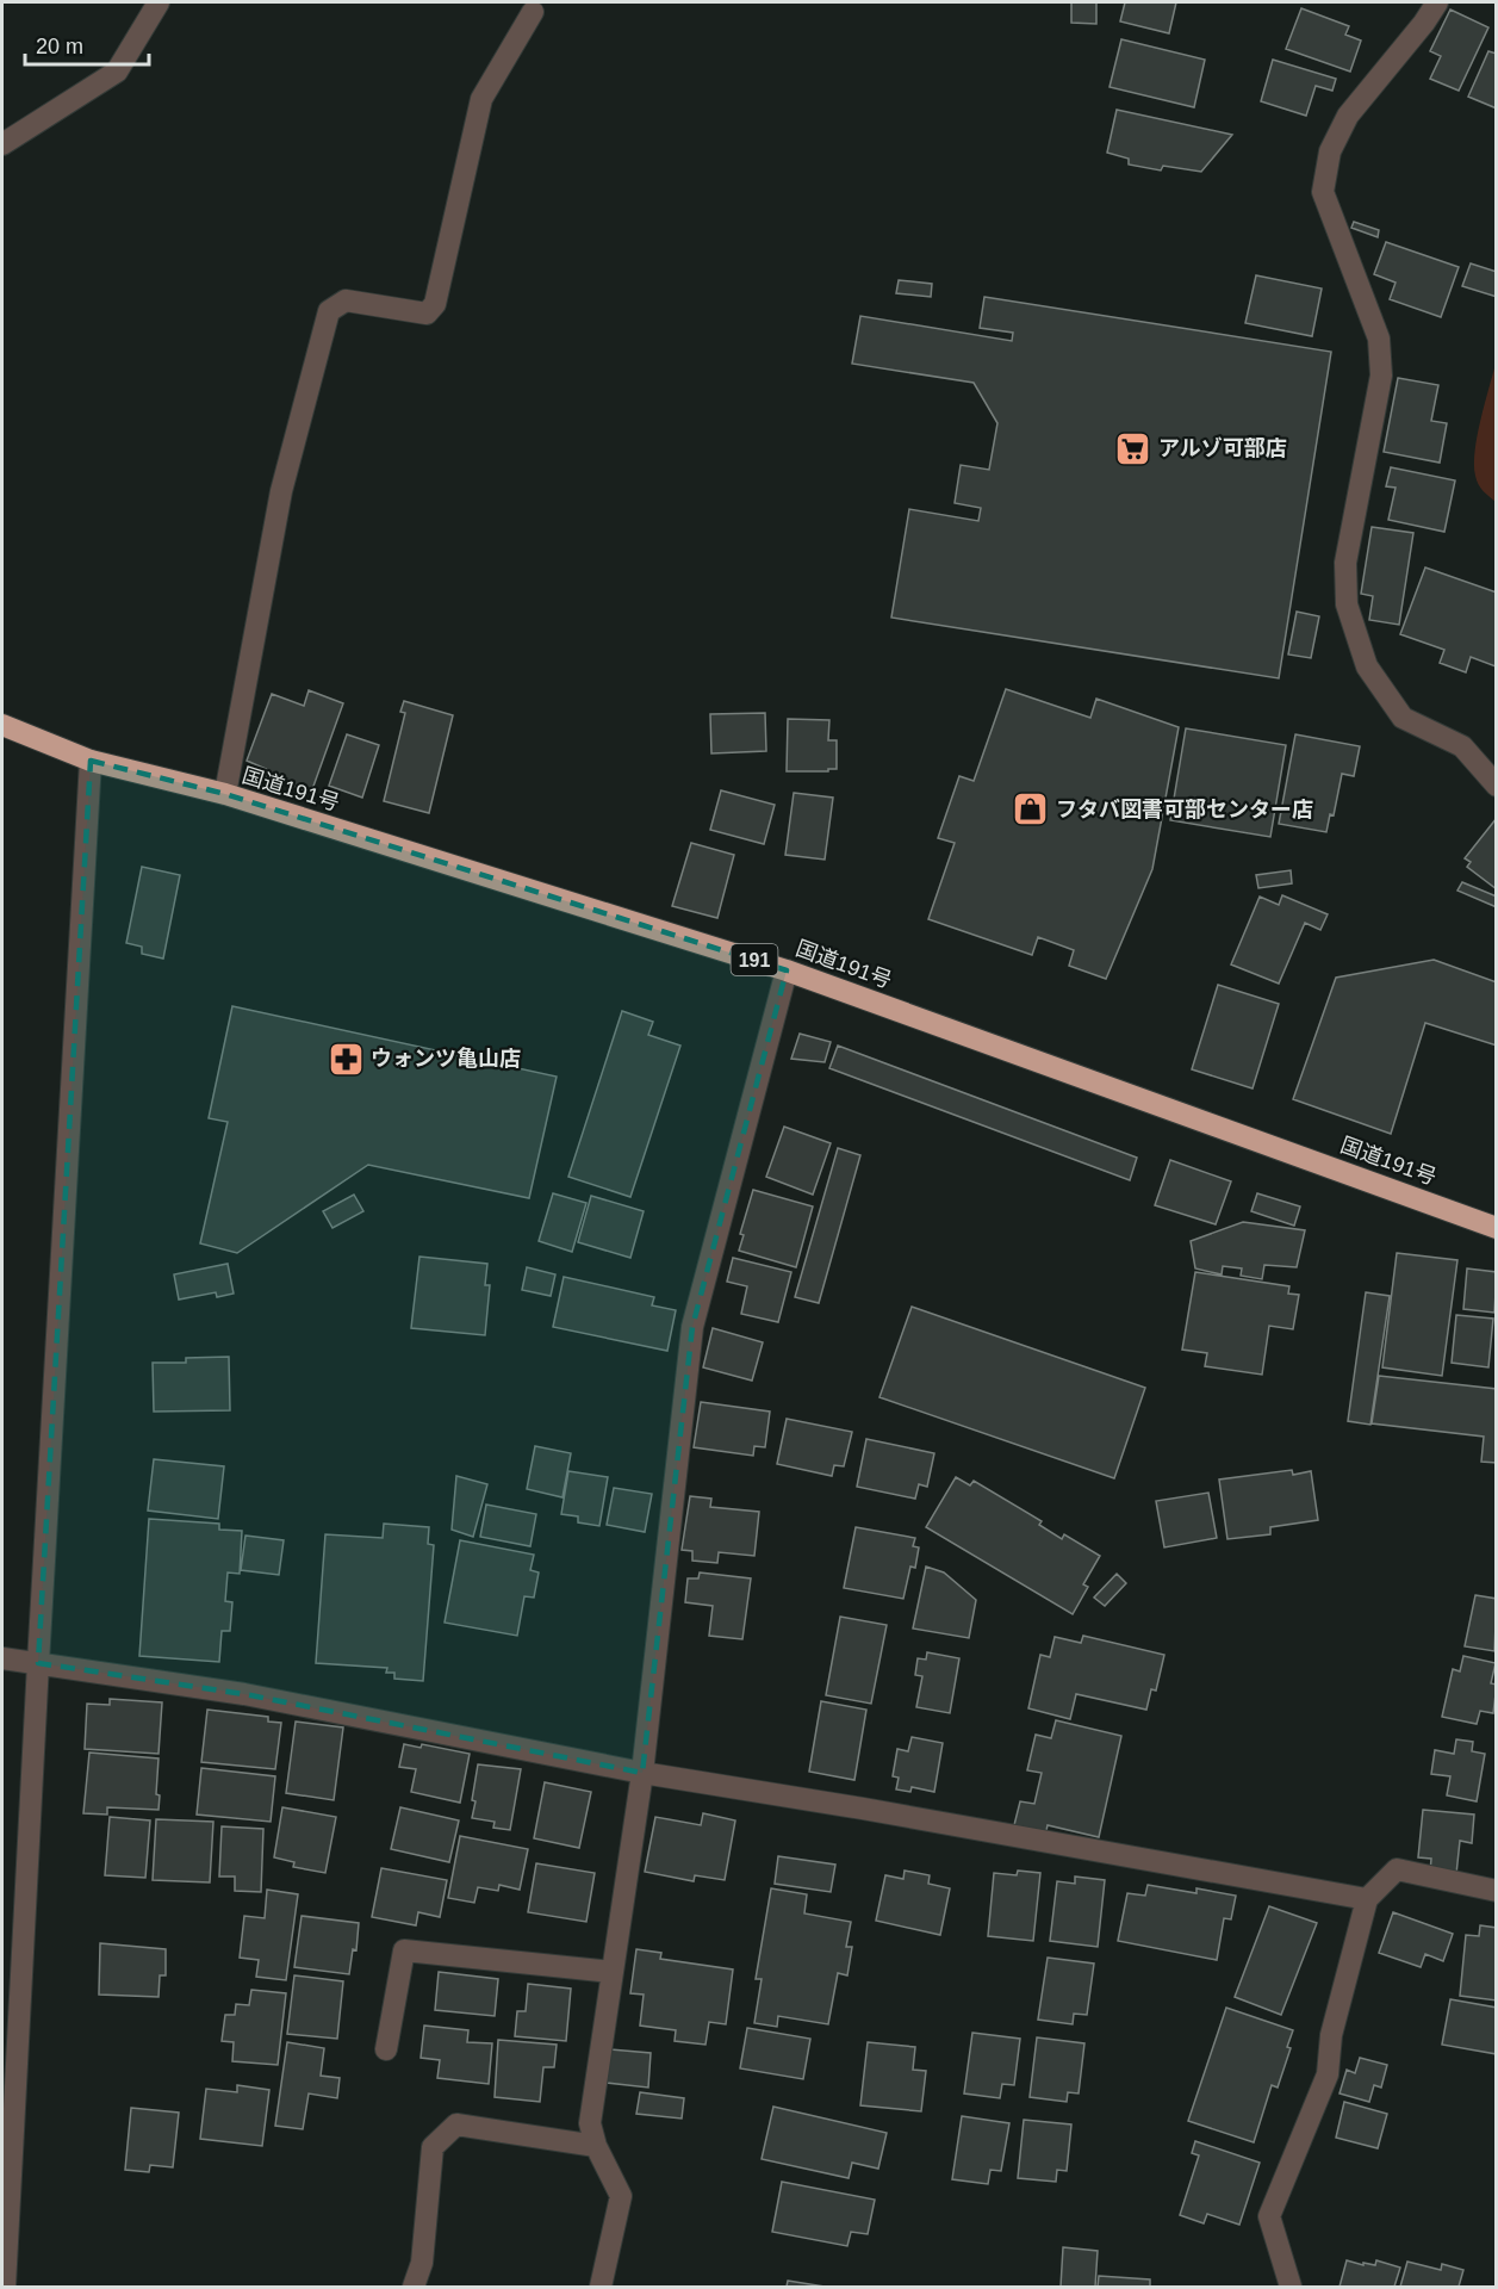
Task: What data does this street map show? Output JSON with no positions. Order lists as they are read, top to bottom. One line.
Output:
{"streets":{"highway":["国道191号","191"]},"places":{"supermarket":["アルゾ可部店"],"shop":["フタバ図書可部センター店"],"pharmacy":["ウォンツ亀山店"]},"scale_bar":"20 m"}
